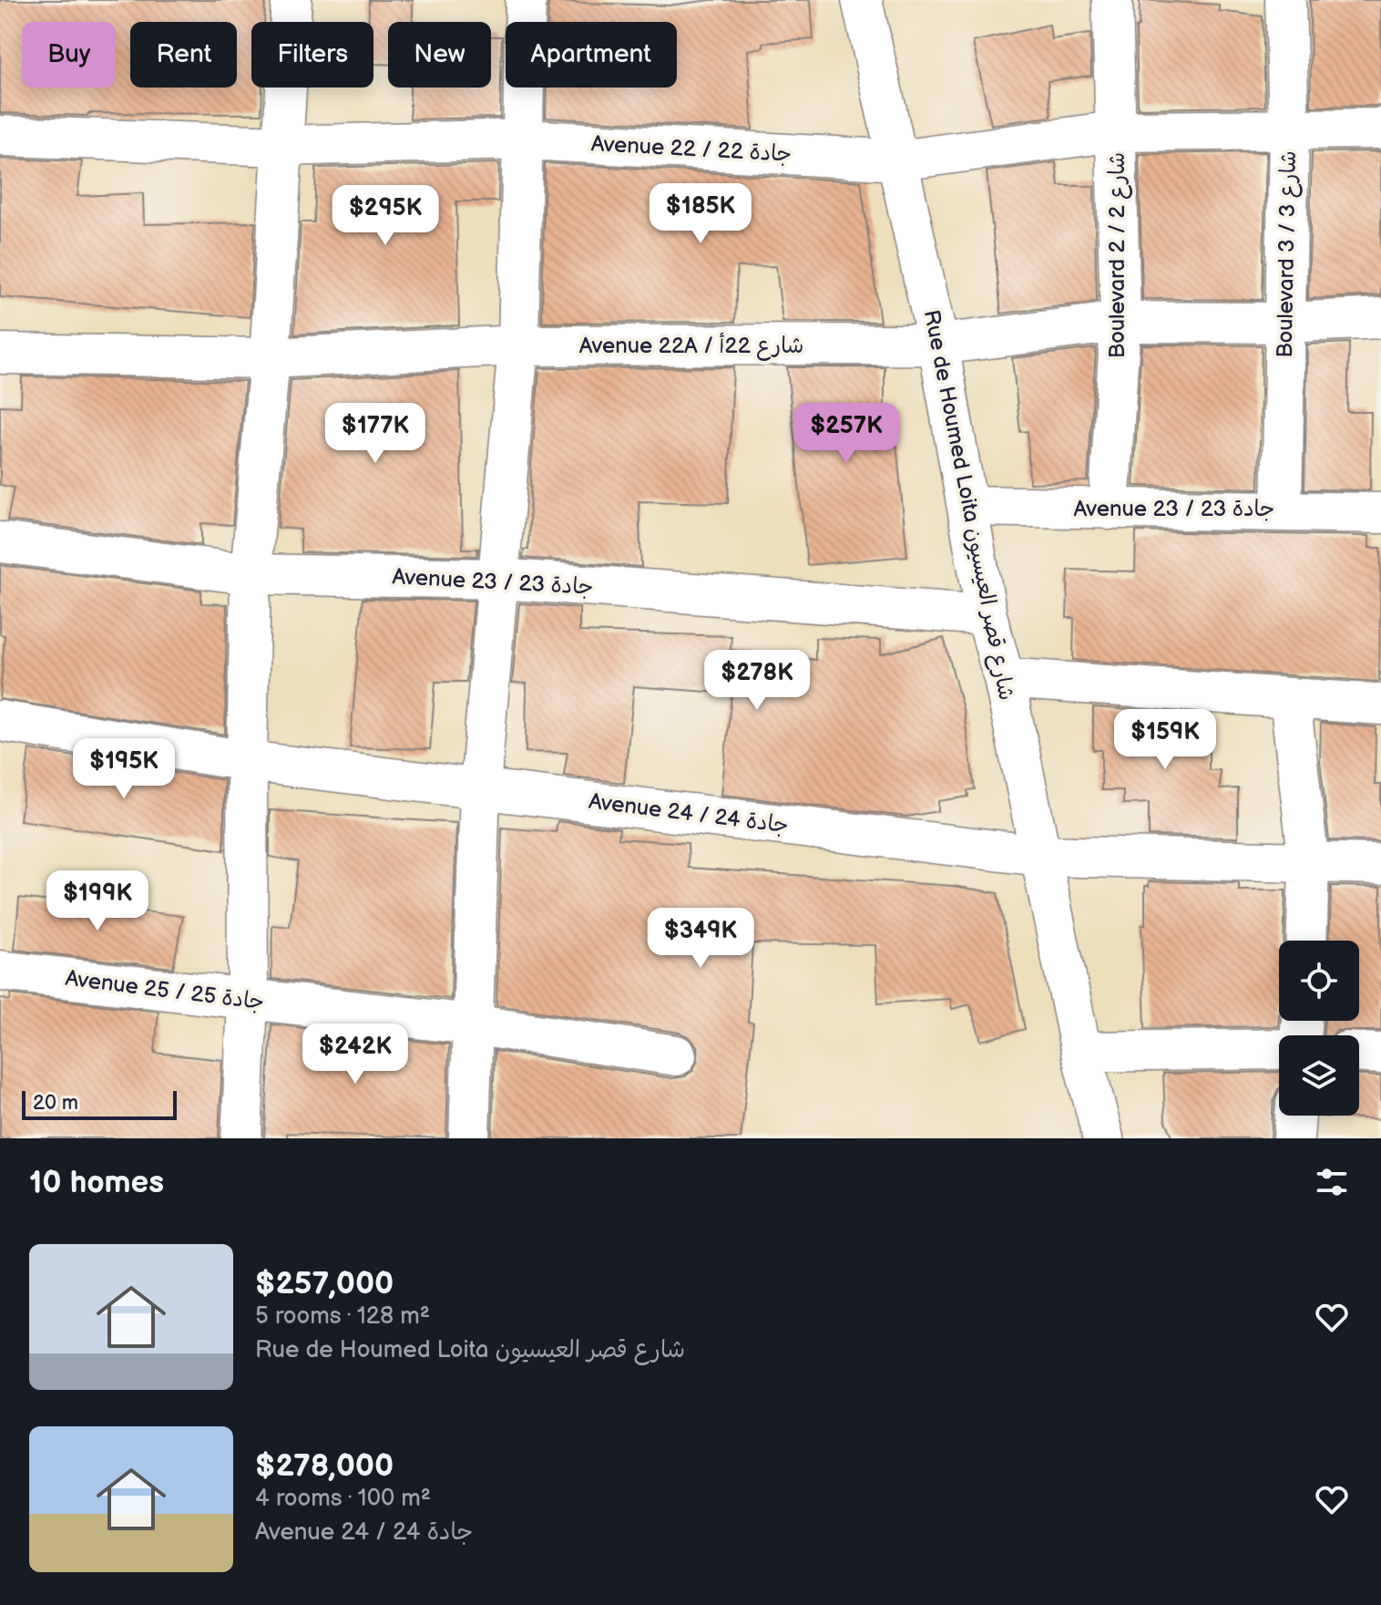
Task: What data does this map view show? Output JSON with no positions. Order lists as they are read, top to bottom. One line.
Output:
{"streets":{"street":["Avenue 22 / جادة 22","Boulevard 3 / شارع 3","Boulevard 2 / شارع 2","Avenue 22A / شارع 22أ","Rue de Houmed Loita شارع قصر العيسيون","Avenue 23 / جادة 23","Avenue 24 / جادة 24","Avenue 25 / جادة 25"]},"crossings":[["Avenue 22 / جادة 22","Boulevard 3 / شارع 3"],["Avenue 22 / جادة 22","Boulevard 2 / شارع 2"],["Avenue 22 / جادة 22","Rue de Houmed Loita شارع قصر العيسيون"],["Boulevard 3 / شارع 3","Avenue 22A / شارع 22أ"],["Boulevard 3 / شارع 3","Avenue 23 / جادة 23"],["Boulevard 2 / شارع 2","Avenue 22A / شارع 22أ"],["Boulevard 2 / شارع 2","Avenue 23 / جادة 23"],["Avenue 22A / شارع 22أ","Rue de Houmed Loita شارع قصر العيسيون"],["Rue de Houmed Loita شارع قصر العيسيون","Avenue 23 / جادة 23"],["Rue de Houmed Loita شارع قصر العيسيون","Avenue 24 / جادة 24"]],"scale_bar":"20 m","page":{"chip":["Buy","Rent","Filters","New","Apartment"],"price":["$185K","$295K","$177K","$257K","$278K","$159K","$195K","$199K","$349K","$242K"],"scale":"20 m","heading":"10 homes","list":[{"name":"$257,000","note":"5 rooms · 128 m² · Rue de Houmed Loita شارع قصر العيسيون"},{"name":"$278,000","note":"4 rooms · 100 m² · Avenue 24 / جادة 24"}]}}
